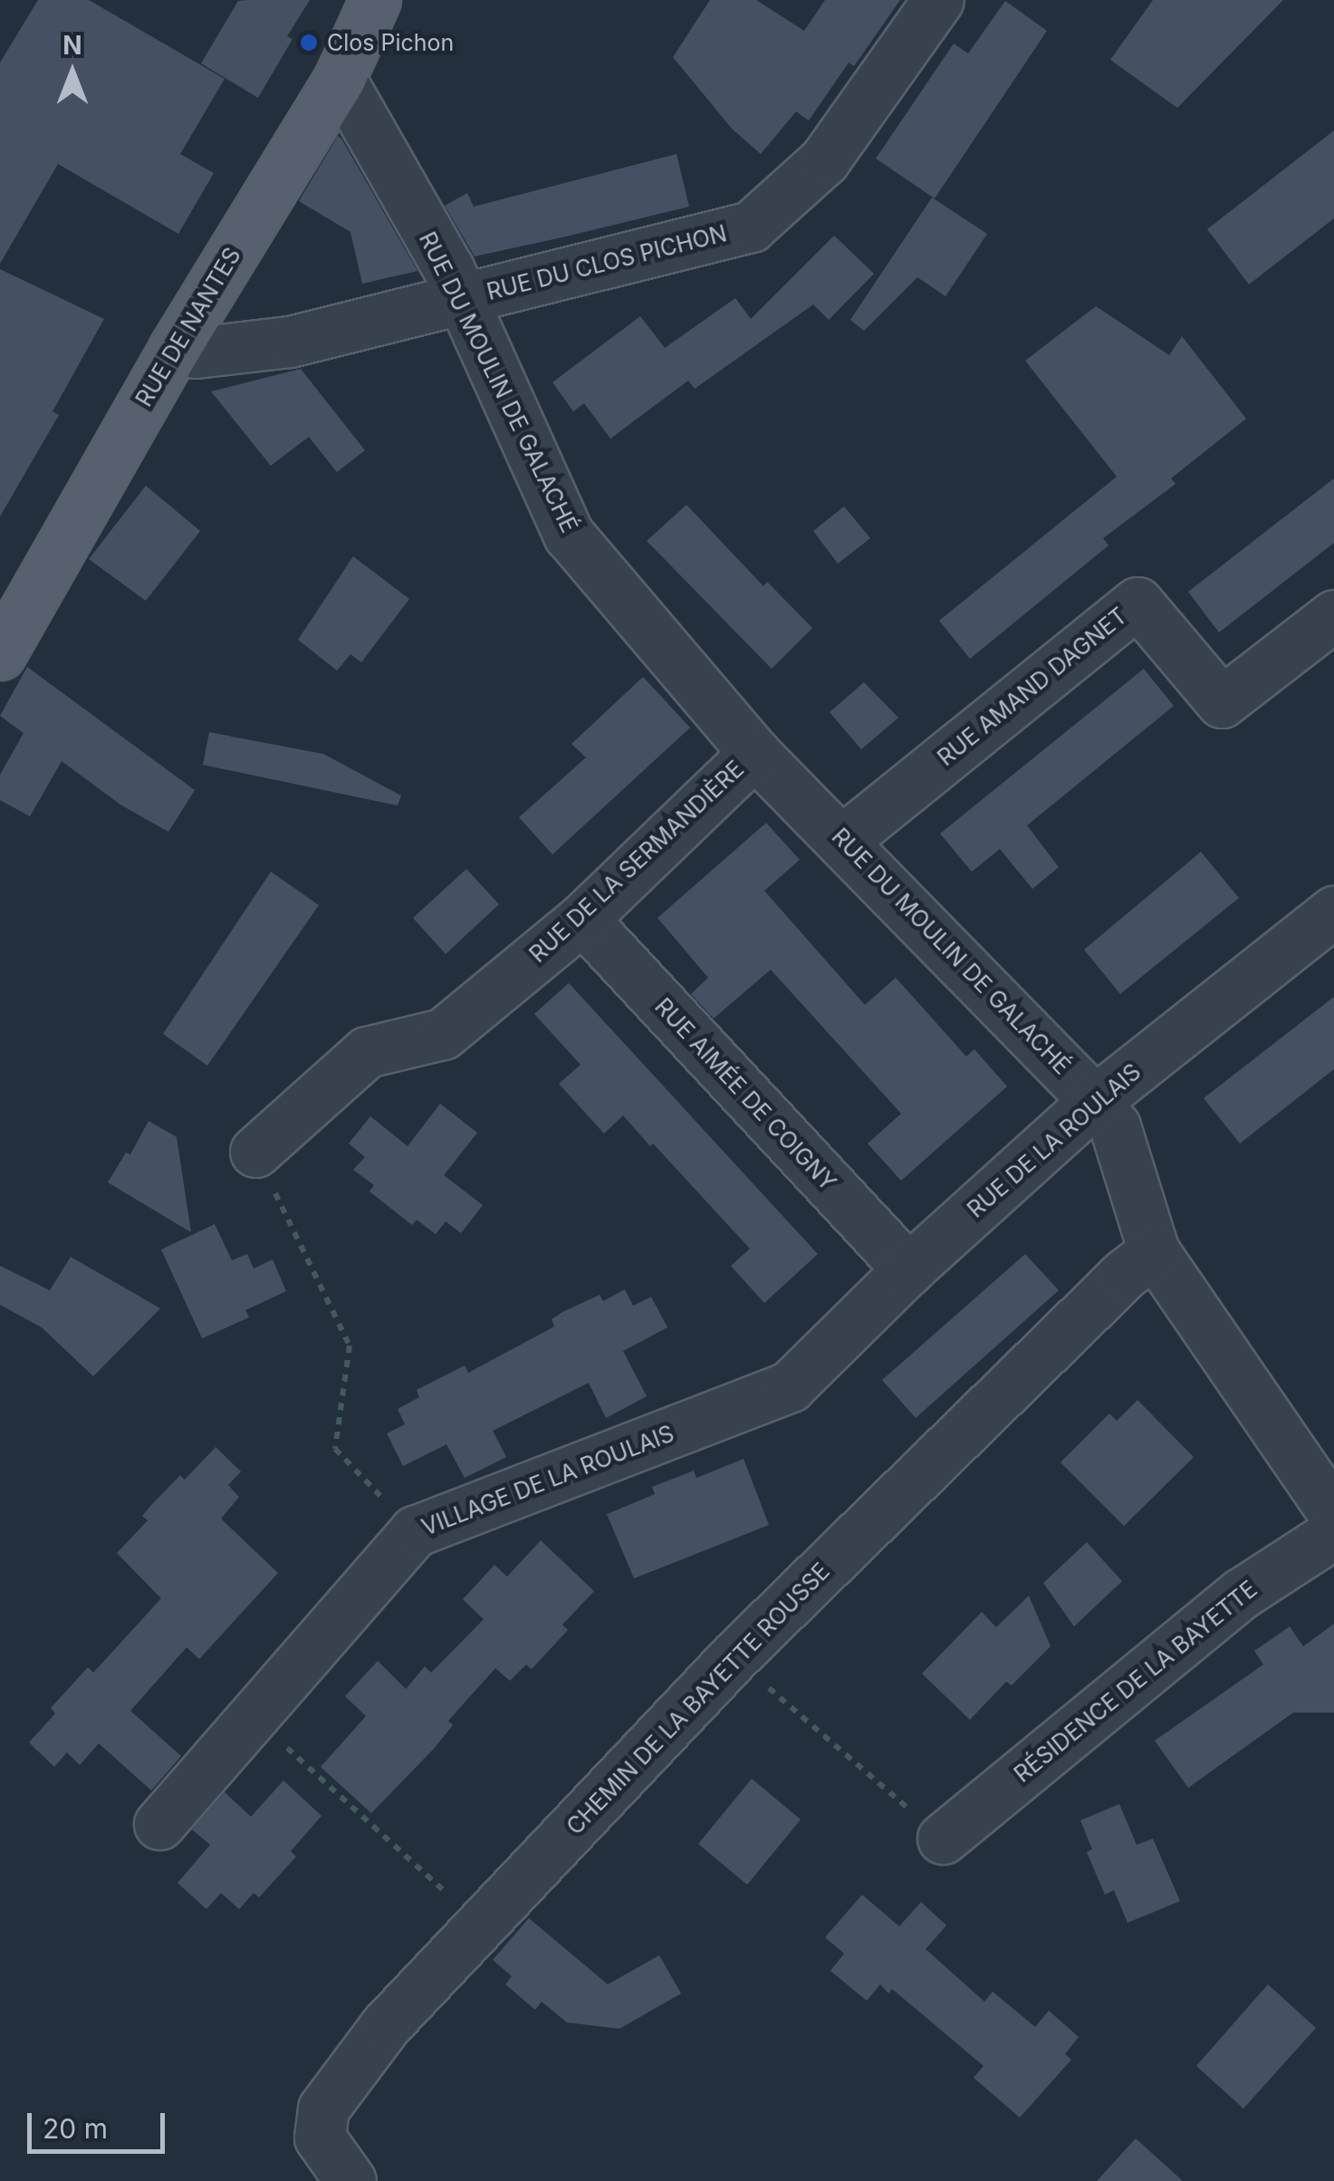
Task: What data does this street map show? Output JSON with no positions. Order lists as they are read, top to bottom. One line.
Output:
{"streets":{"main road":["RUE DE NANTES"],"street":["RUE DU CLOS PICHON","RUE DU MOULIN DE GALACHÉ","RUE AMAND DAGNET","RUE DE LA SERMANDIÈRE","RUE AIMÉE DE COIGNY","RUE DE LA ROULAIS","VILLAGE DE LA ROULAIS","RÉSIDENCE DE LA BAYETTE","CHEMIN DE LA BAYETTE ROUSSE"]},"crossings":[["RUE DU CLOS PICHON","RUE DE NANTES"],["RUE DU CLOS PICHON","RUE DU MOULIN DE GALACHÉ"],["RUE DE NANTES","RUE DU MOULIN DE GALACHÉ"],["RUE DU MOULIN DE GALACHÉ","RUE AMAND DAGNET"],["RUE DU MOULIN DE GALACHÉ","RUE DE LA SERMANDIÈRE"],["RUE DU MOULIN DE GALACHÉ","RUE DE LA ROULAIS"],["RUE DE LA SERMANDIÈRE","RUE AIMÉE DE COIGNY"],["RUE AIMÉE DE COIGNY","RUE DE LA ROULAIS"],["RUE DE LA ROULAIS","VILLAGE DE LA ROULAIS"]],"places":["Clos Pichon"],"scale_bar":"20 m","north":"top"}
